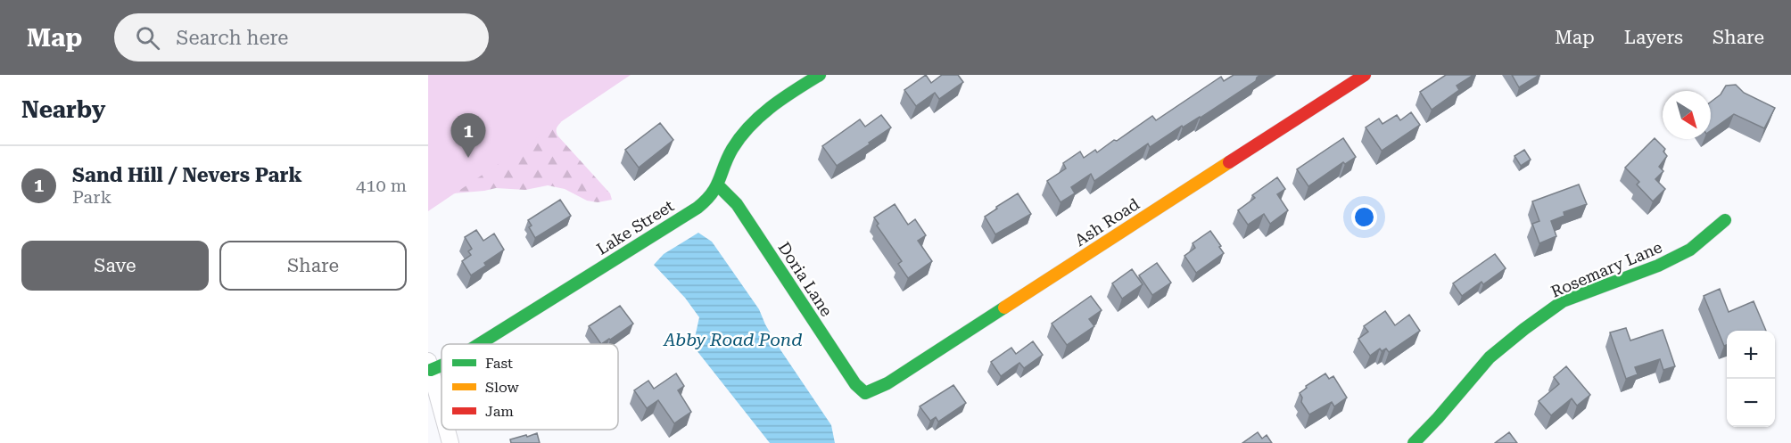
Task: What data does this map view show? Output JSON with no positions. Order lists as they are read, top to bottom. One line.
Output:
{"streets":{"street":["Ash Road","Lake Street","Rosemary Lane","Doria Lane"]},"crossings":[["Ash Road","Doria Lane"],["Lake Street","Doria Lane"]],"water":["Abby Road Pond"],"legend":["Fast","Slow","Jam"],"north":"bottom right","page":{"header":"Map","search":"Search here","nav":["Map","Layers","Share"],"heading":"Nearby","pins":"1","list":[{"mark":"1","name":"Sand Hill / Nevers Park","note":"Park","value":"410 m"}],"buttons":["Save","Share"],"map_buttons":["+","−"]}}
